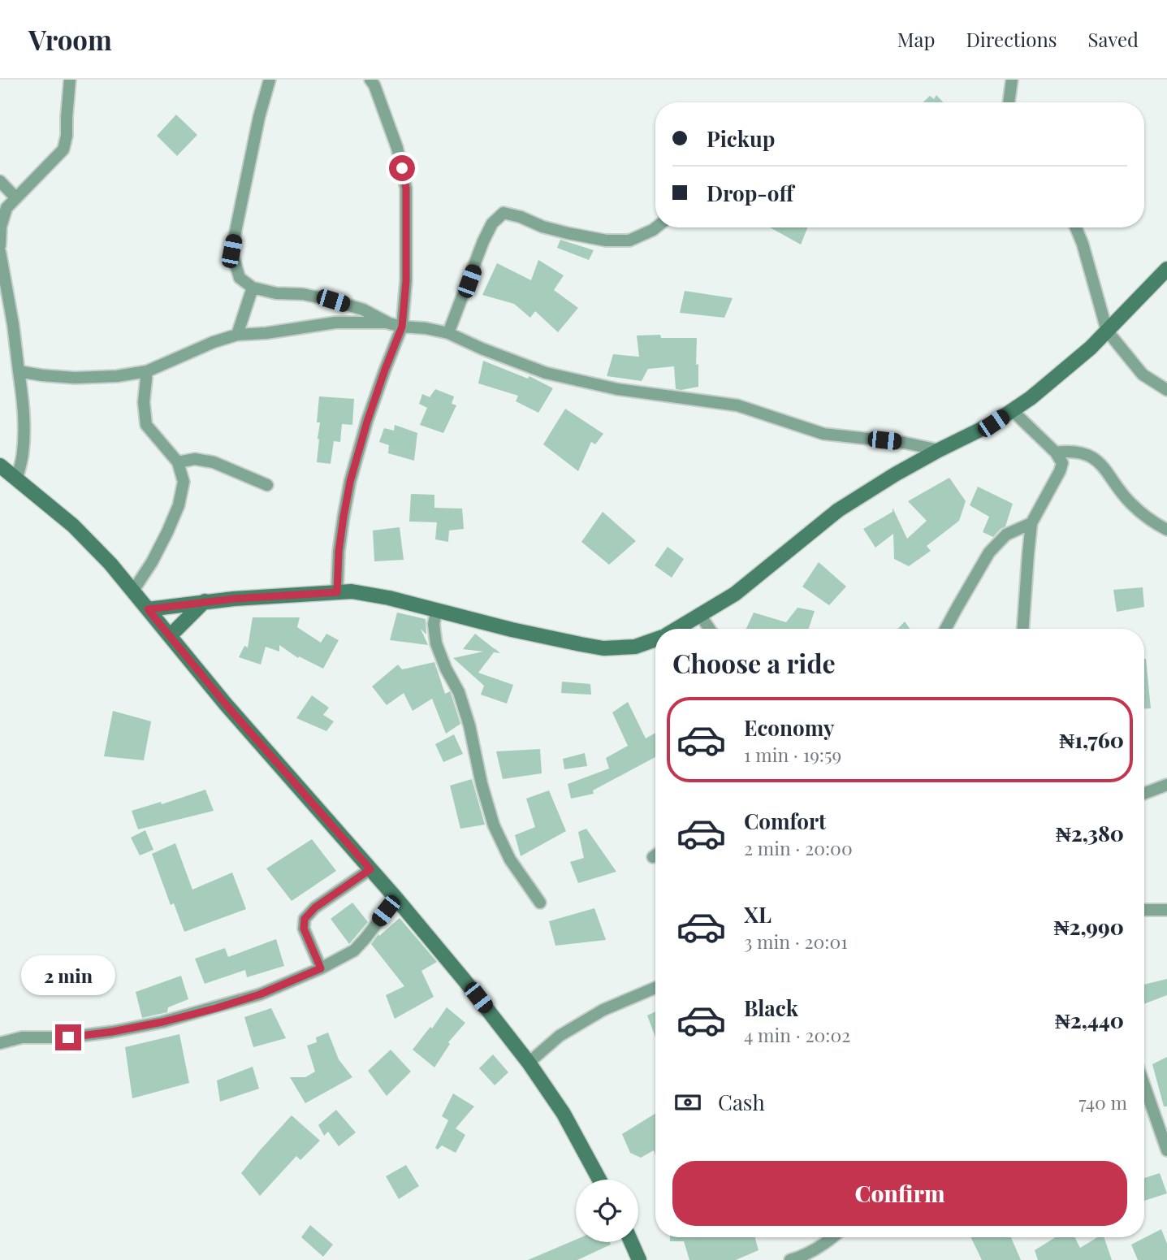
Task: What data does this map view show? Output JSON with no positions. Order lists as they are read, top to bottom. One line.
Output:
{"page":{"header":"Vroom","nav":["Map","Directions","Saved"],"banner":["Pickup","Drop-off"],"heading":"Choose a ride","list":[{"name":"Economy","note":"1 min · 19:59","value":"₦1,760"},{"name":"Comfort","note":"2 min · 20:00","value":"₦2,380"},{"name":"XL","note":"3 min · 20:01","value":"₦2,990"},{"name":"Black","note":"4 min · 20:02","value":"₦2,440"}],"bubble":"2 min","pay":["Cash","740 m"],"buttons":"Confirm"}}
